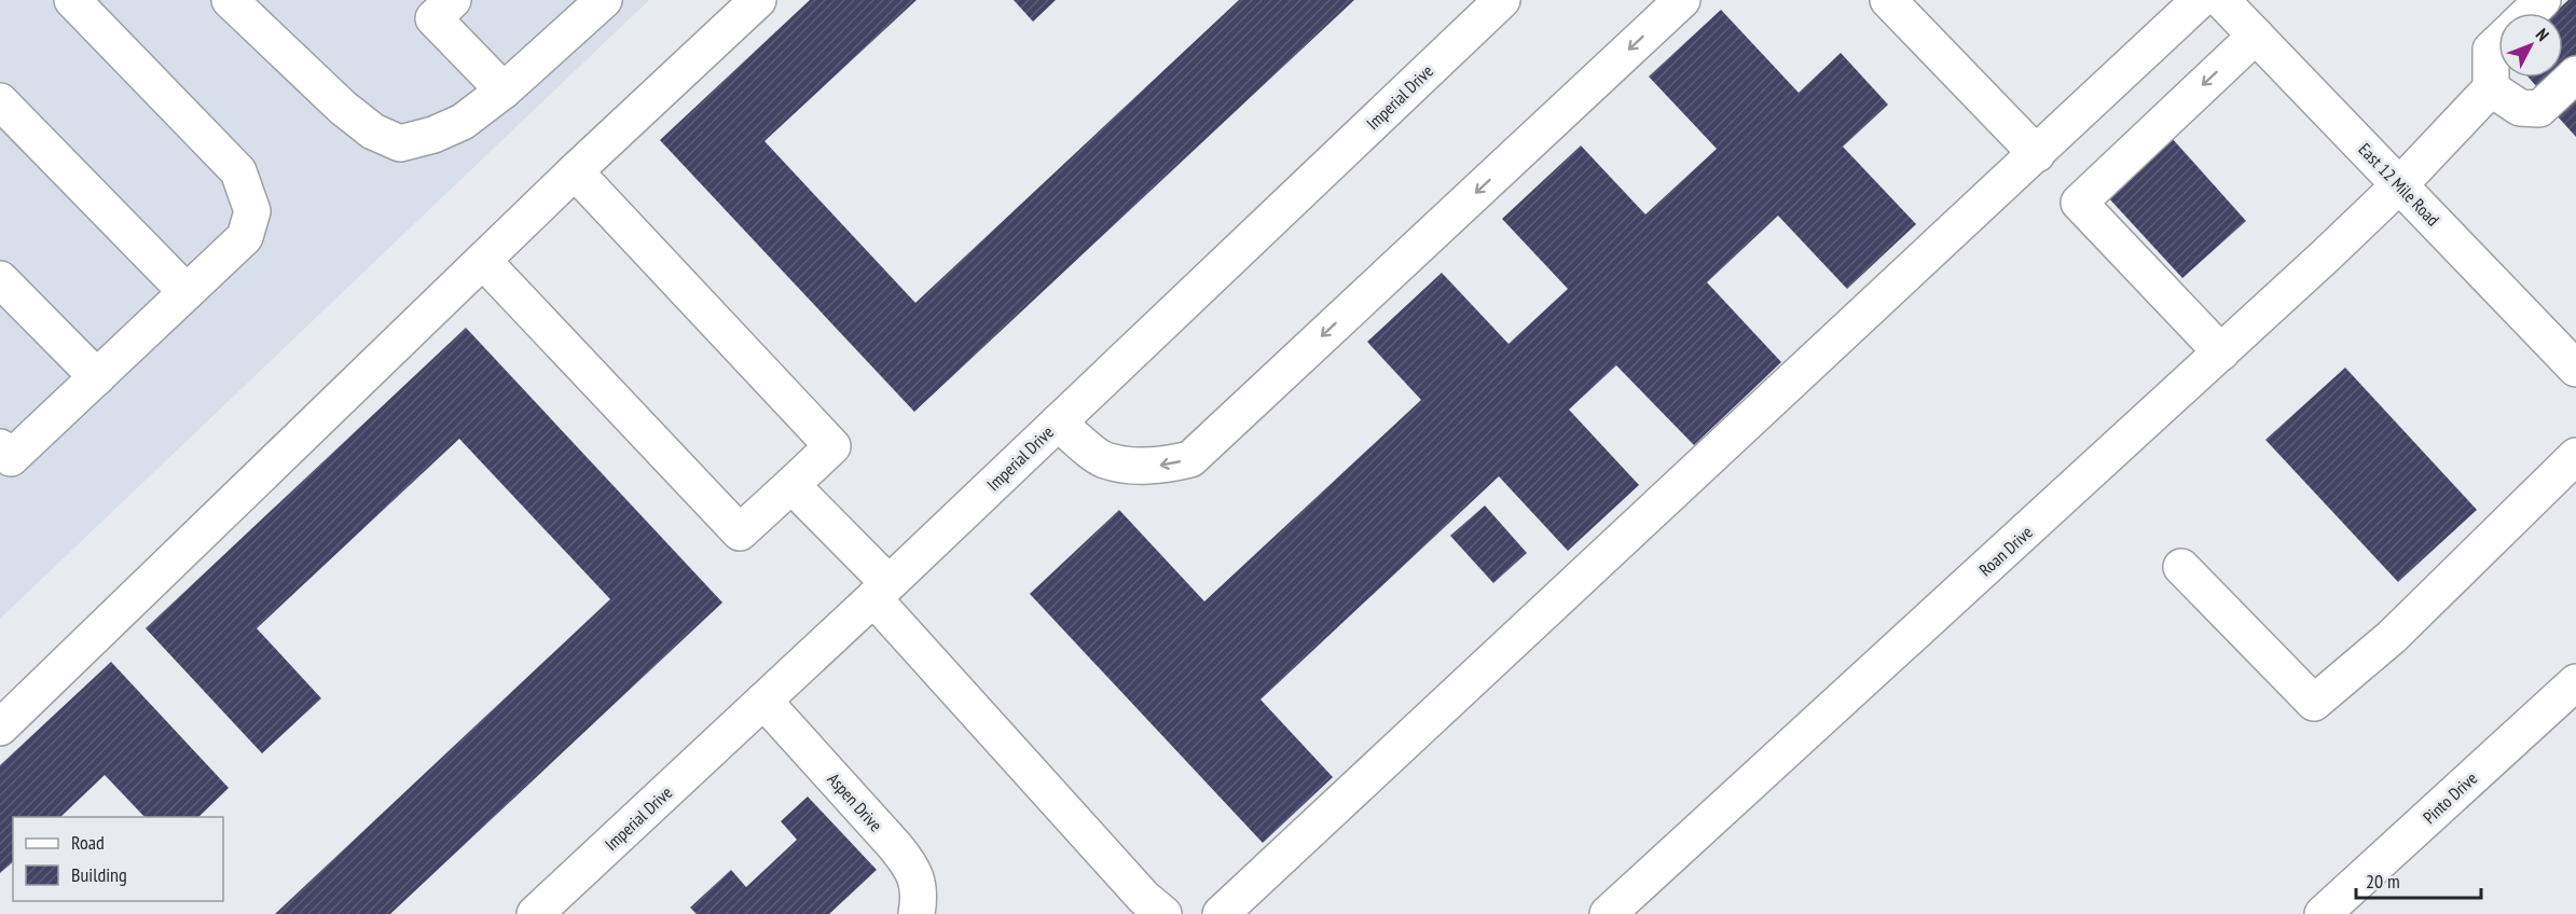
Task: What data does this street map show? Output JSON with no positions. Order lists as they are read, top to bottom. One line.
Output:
{"streets":{"street":["Imperial Drive","East 12 Mile Road","Roan Drive","Pinto Drive","Aspen Drive"]},"crossings":[["Imperial Drive","Aspen Drive"],["East 12 Mile Road","Roan Drive"]],"legend":["Road","Building"],"scale_bar":"20 m","north":"top right"}
